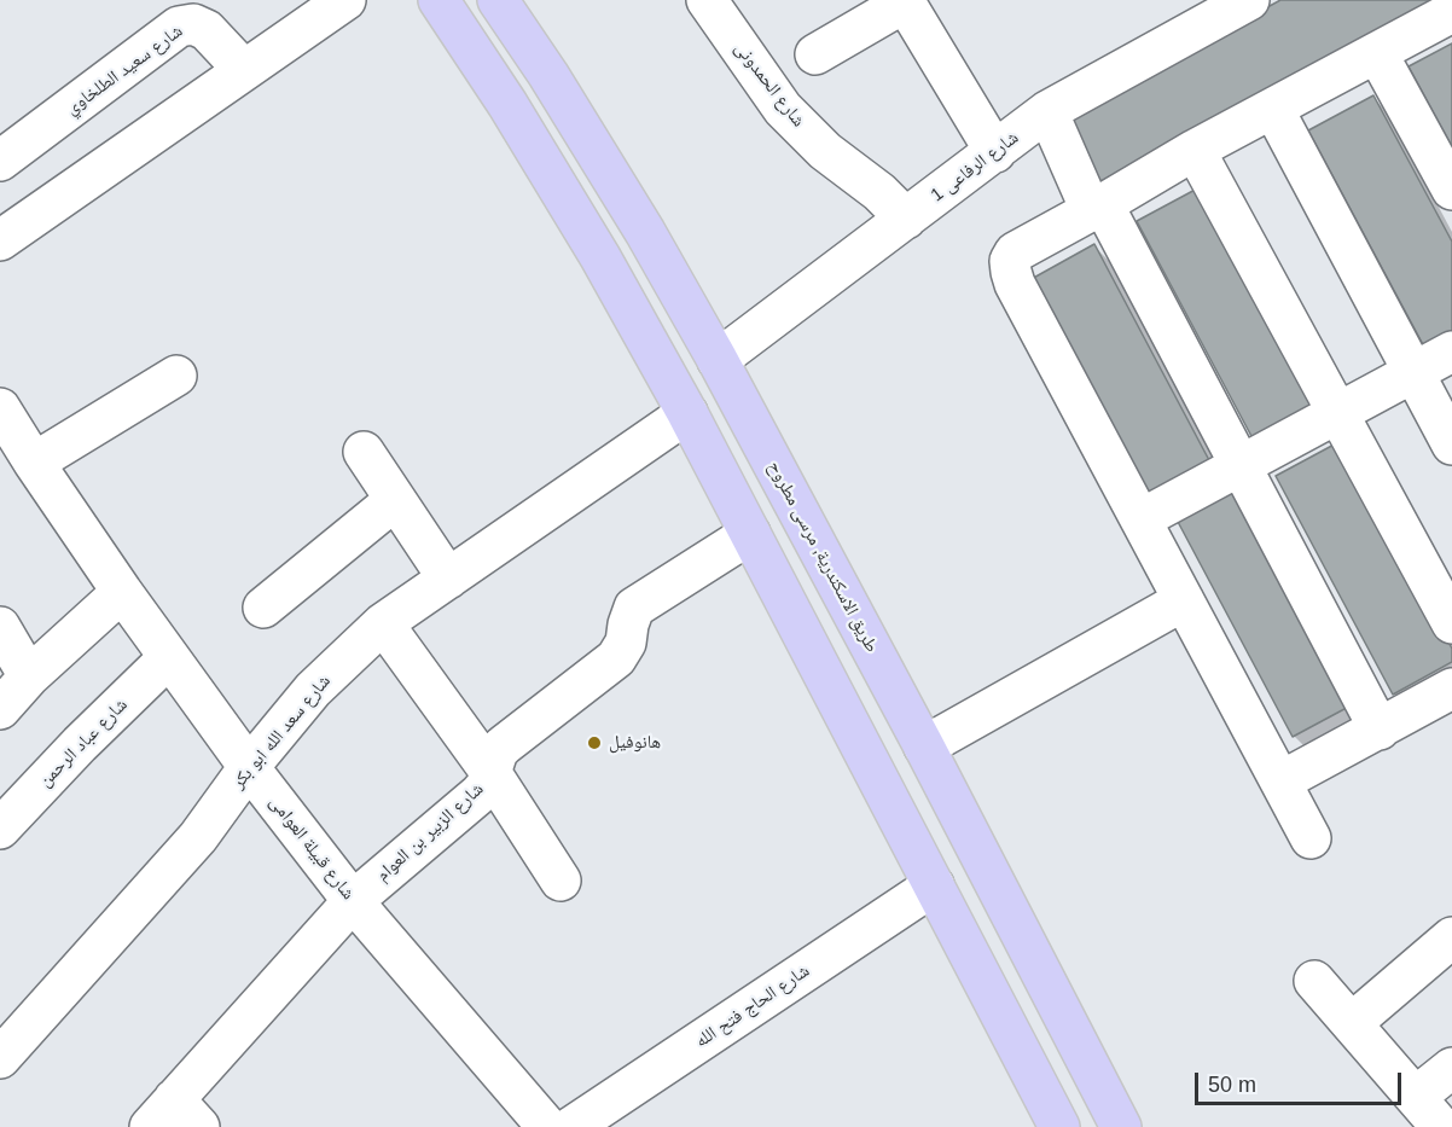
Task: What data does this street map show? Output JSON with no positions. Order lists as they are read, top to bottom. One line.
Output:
{"streets":{"main road":["طريق الاسكندرية, مرسى مطروح"],"street":["شارع سعيد الطلخاوي","شارع الحمدونى","شارع الرفاعى 1","شارع سعد الله ابو بكر","شارع عباد الرحمن","شارع الزبير بن العوام","شارع قبيلة العوامى","شارع الحاج فتح الله"]},"crossings":[["شارع الحمدونى","شارع الرفاعى 1"],["شارع الرفاعى 1","طريق الاسكندرية, مرسى مطروح"],["شارع سعد الله ابو بكر","شارع قبيلة العوامى"],["شارع عباد الرحمن","شارع قبيلة العوامى"],["شارع الزبير بن العوام","شارع قبيلة العوامى"]],"places":["هانوفيل"],"scale_bar":"50 m"}
